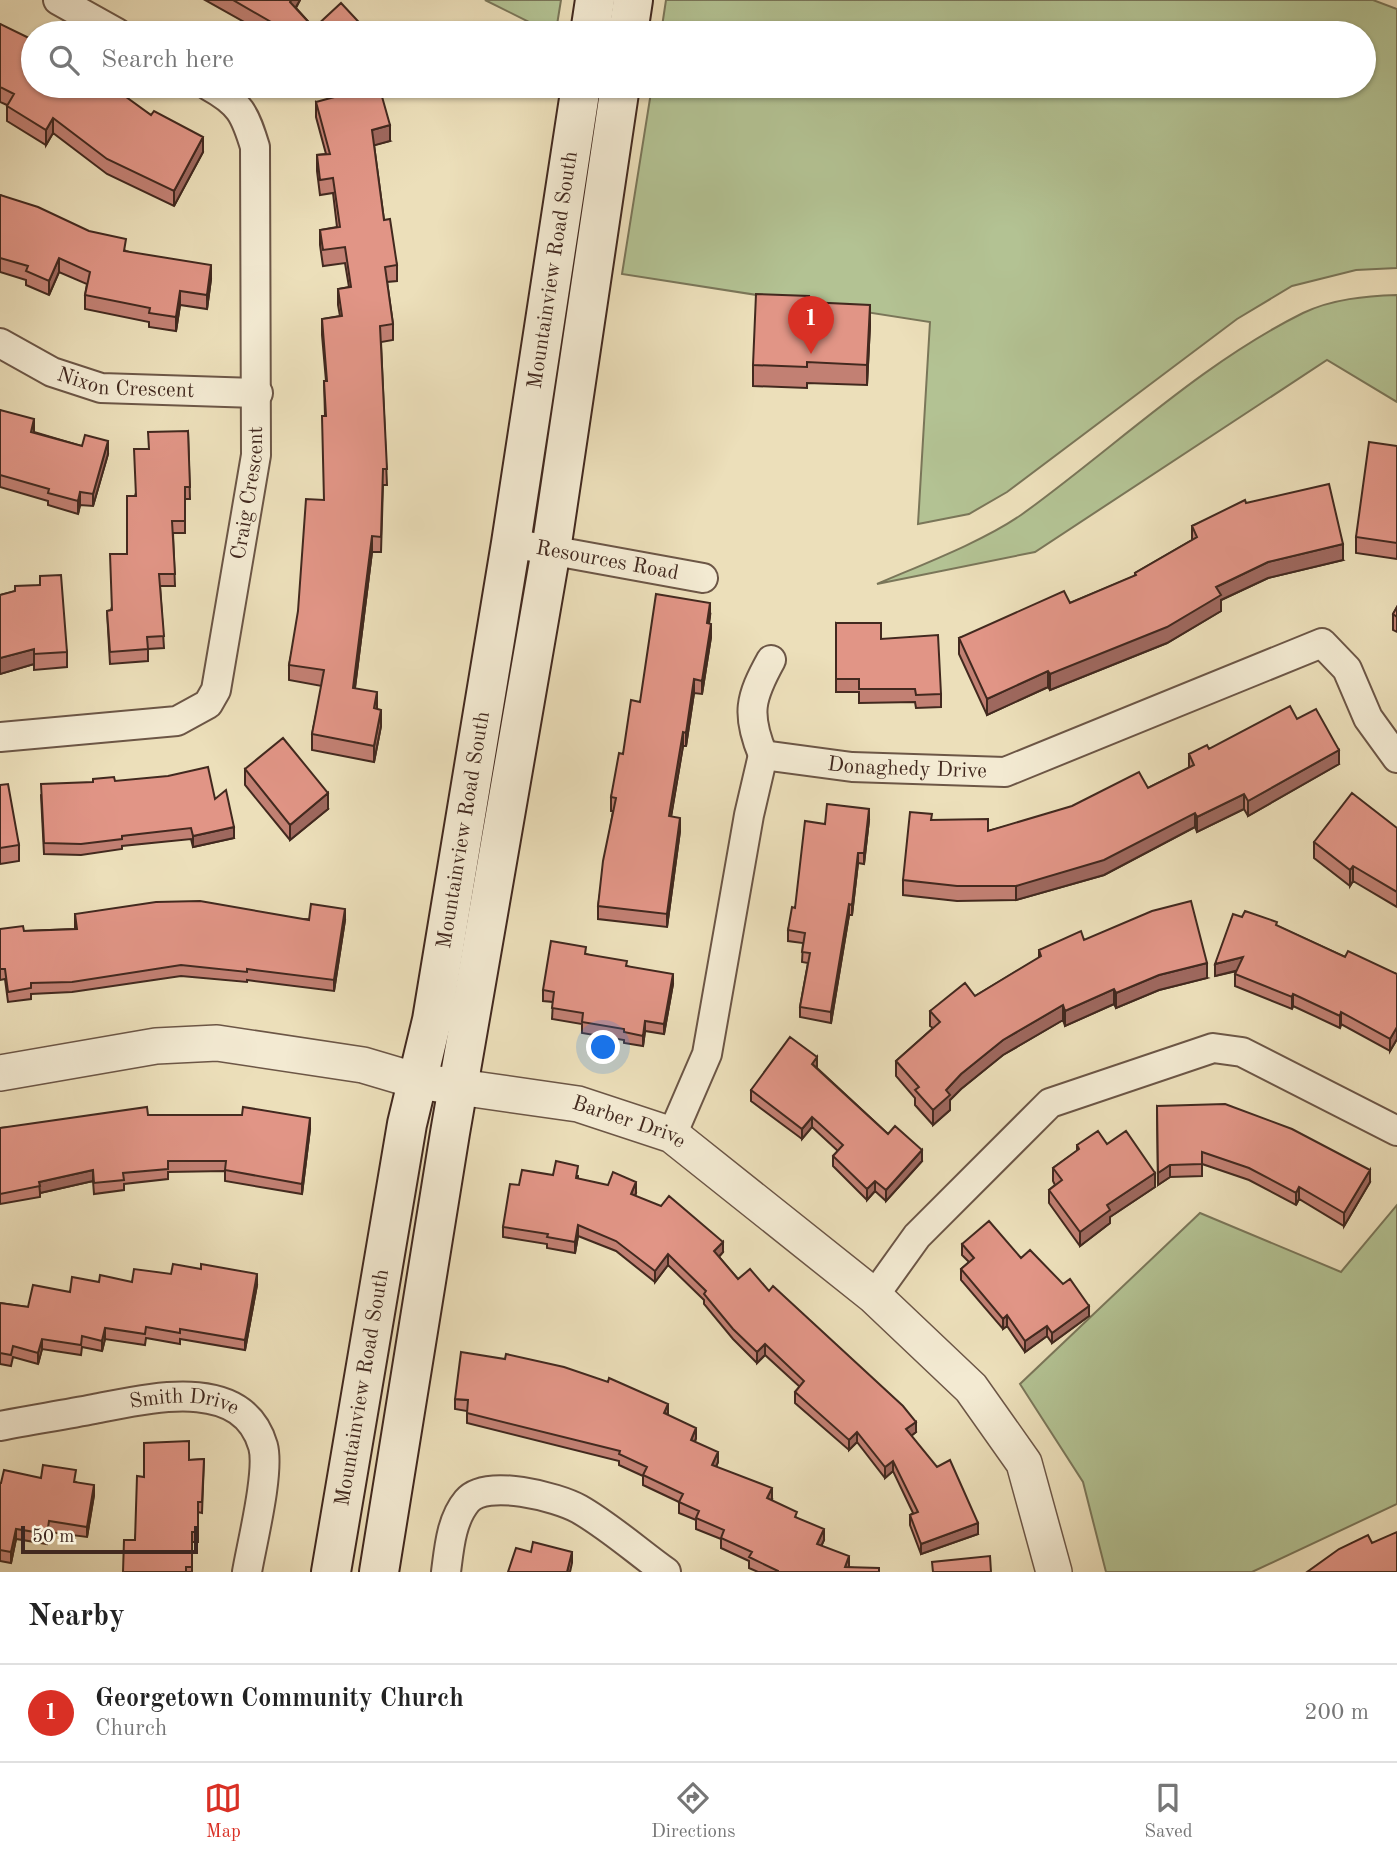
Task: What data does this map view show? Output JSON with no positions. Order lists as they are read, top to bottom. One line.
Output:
{"streets":{"main road":["Mountainview Road South"],"street":["Nixon Crescent","Craig Crescent","Resources Road","Donaghedy Drive","Barber Drive","Smith Drive"]},"crossings":[["Mountainview Road South","Resources Road"],["Mountainview Road South","Barber Drive"],["Nixon Crescent","Craig Crescent"]],"scale_bar":"50 m","page":{"search":"Search here","pins":"1","scale":"50 m","heading":"Nearby","list":[{"mark":"1","name":"Georgetown Community Church","note":"Church","value":"200 m"}],"nav":["Map","Directions","Saved"]}}
